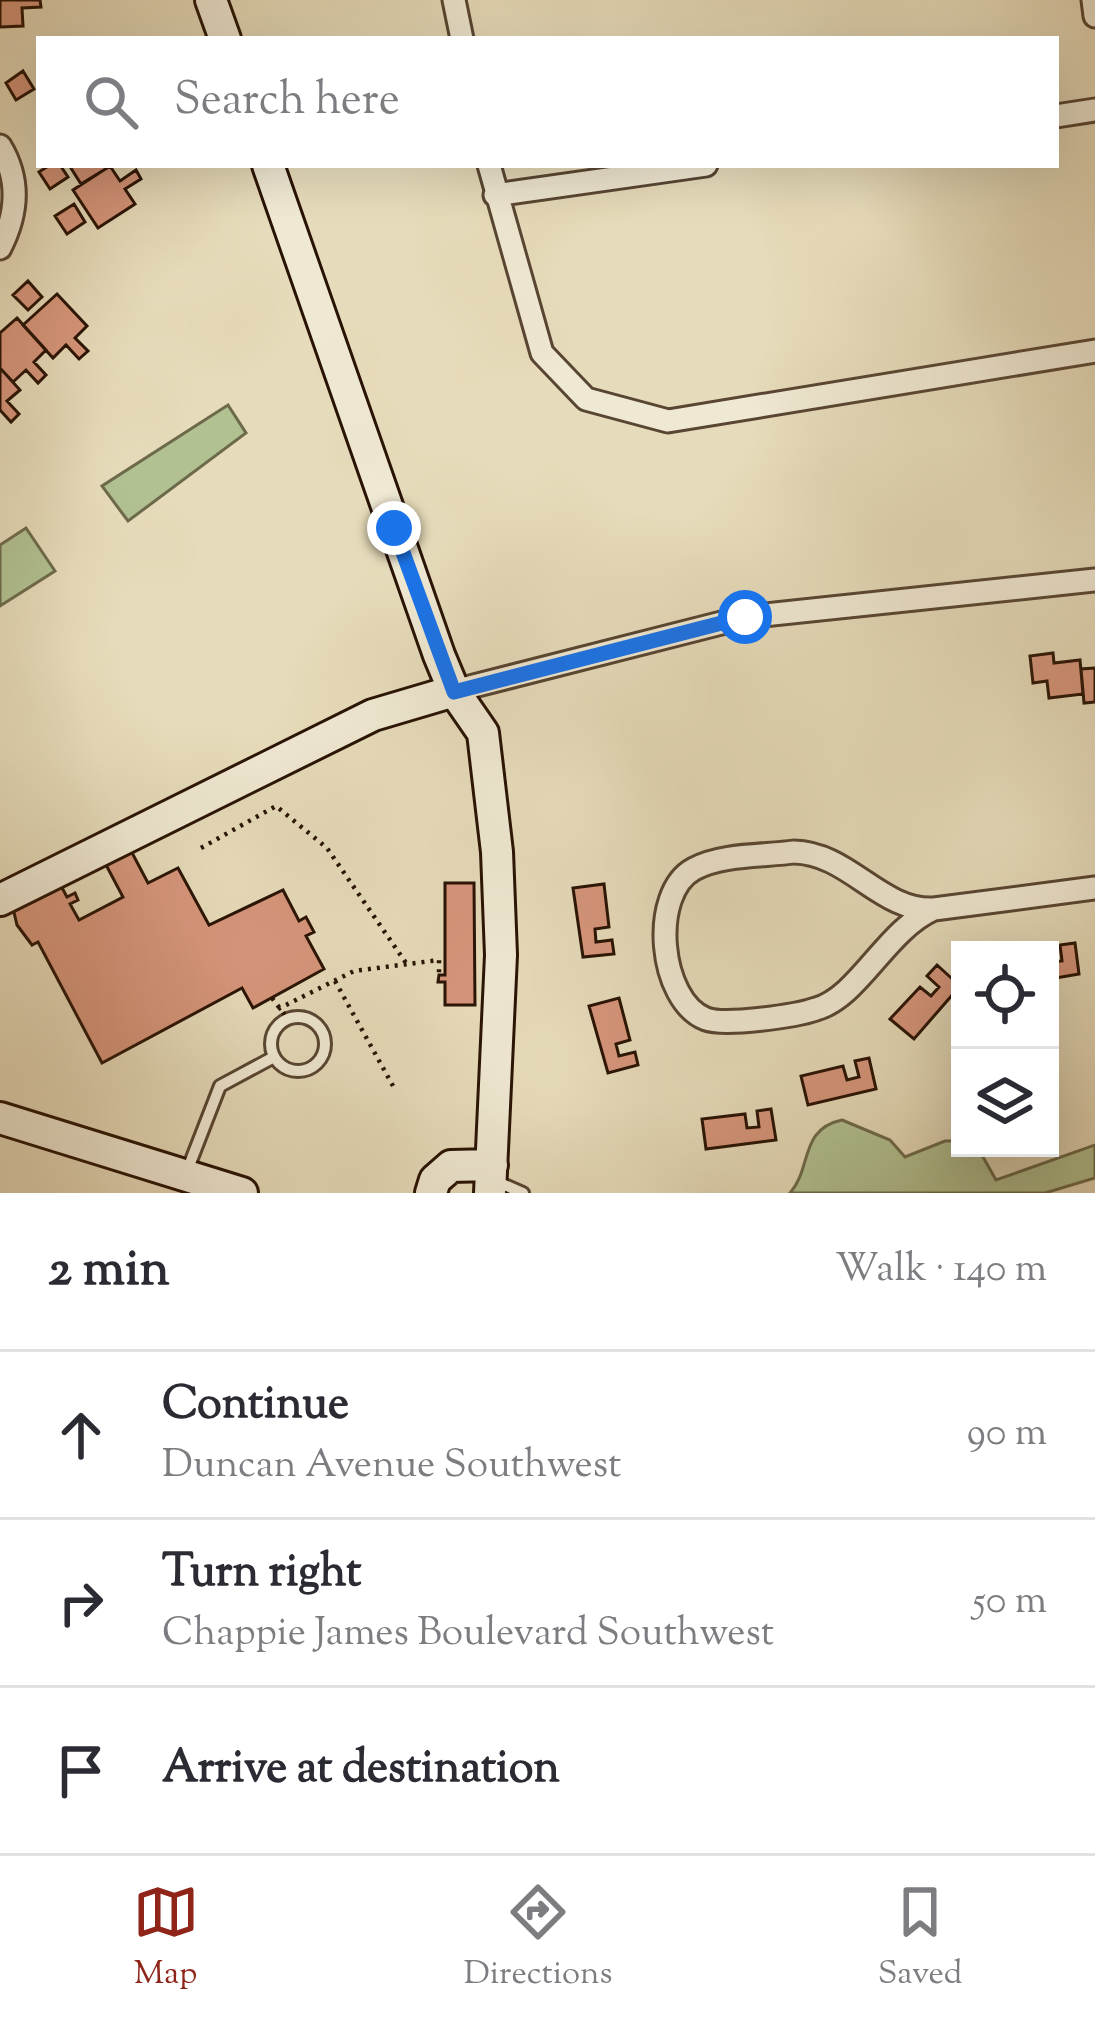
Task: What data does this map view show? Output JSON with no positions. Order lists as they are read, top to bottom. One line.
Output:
{"page":{"search":"Search here","heading":["2 min","Walk · 140 m"],"list":[["Continue","Duncan Avenue Southwest","90 m"],["Turn right","Chappie James Boulevard Southwest","50 m"],"Arrive at destination"],"nav":["Map","Directions","Saved"]}}
